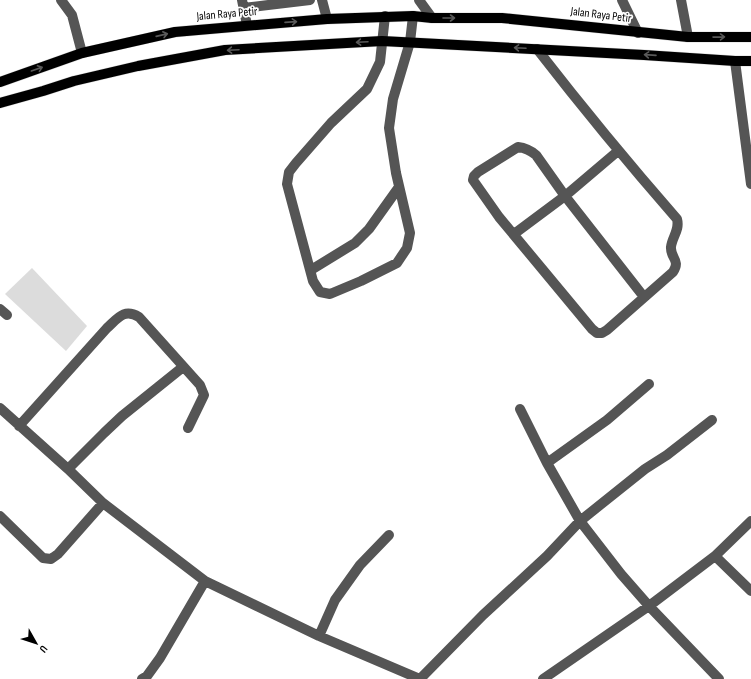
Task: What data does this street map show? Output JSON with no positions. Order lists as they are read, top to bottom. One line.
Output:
{"streets":{"main road":["Jalan Raya Petir"]},"north":"bottom right"}
